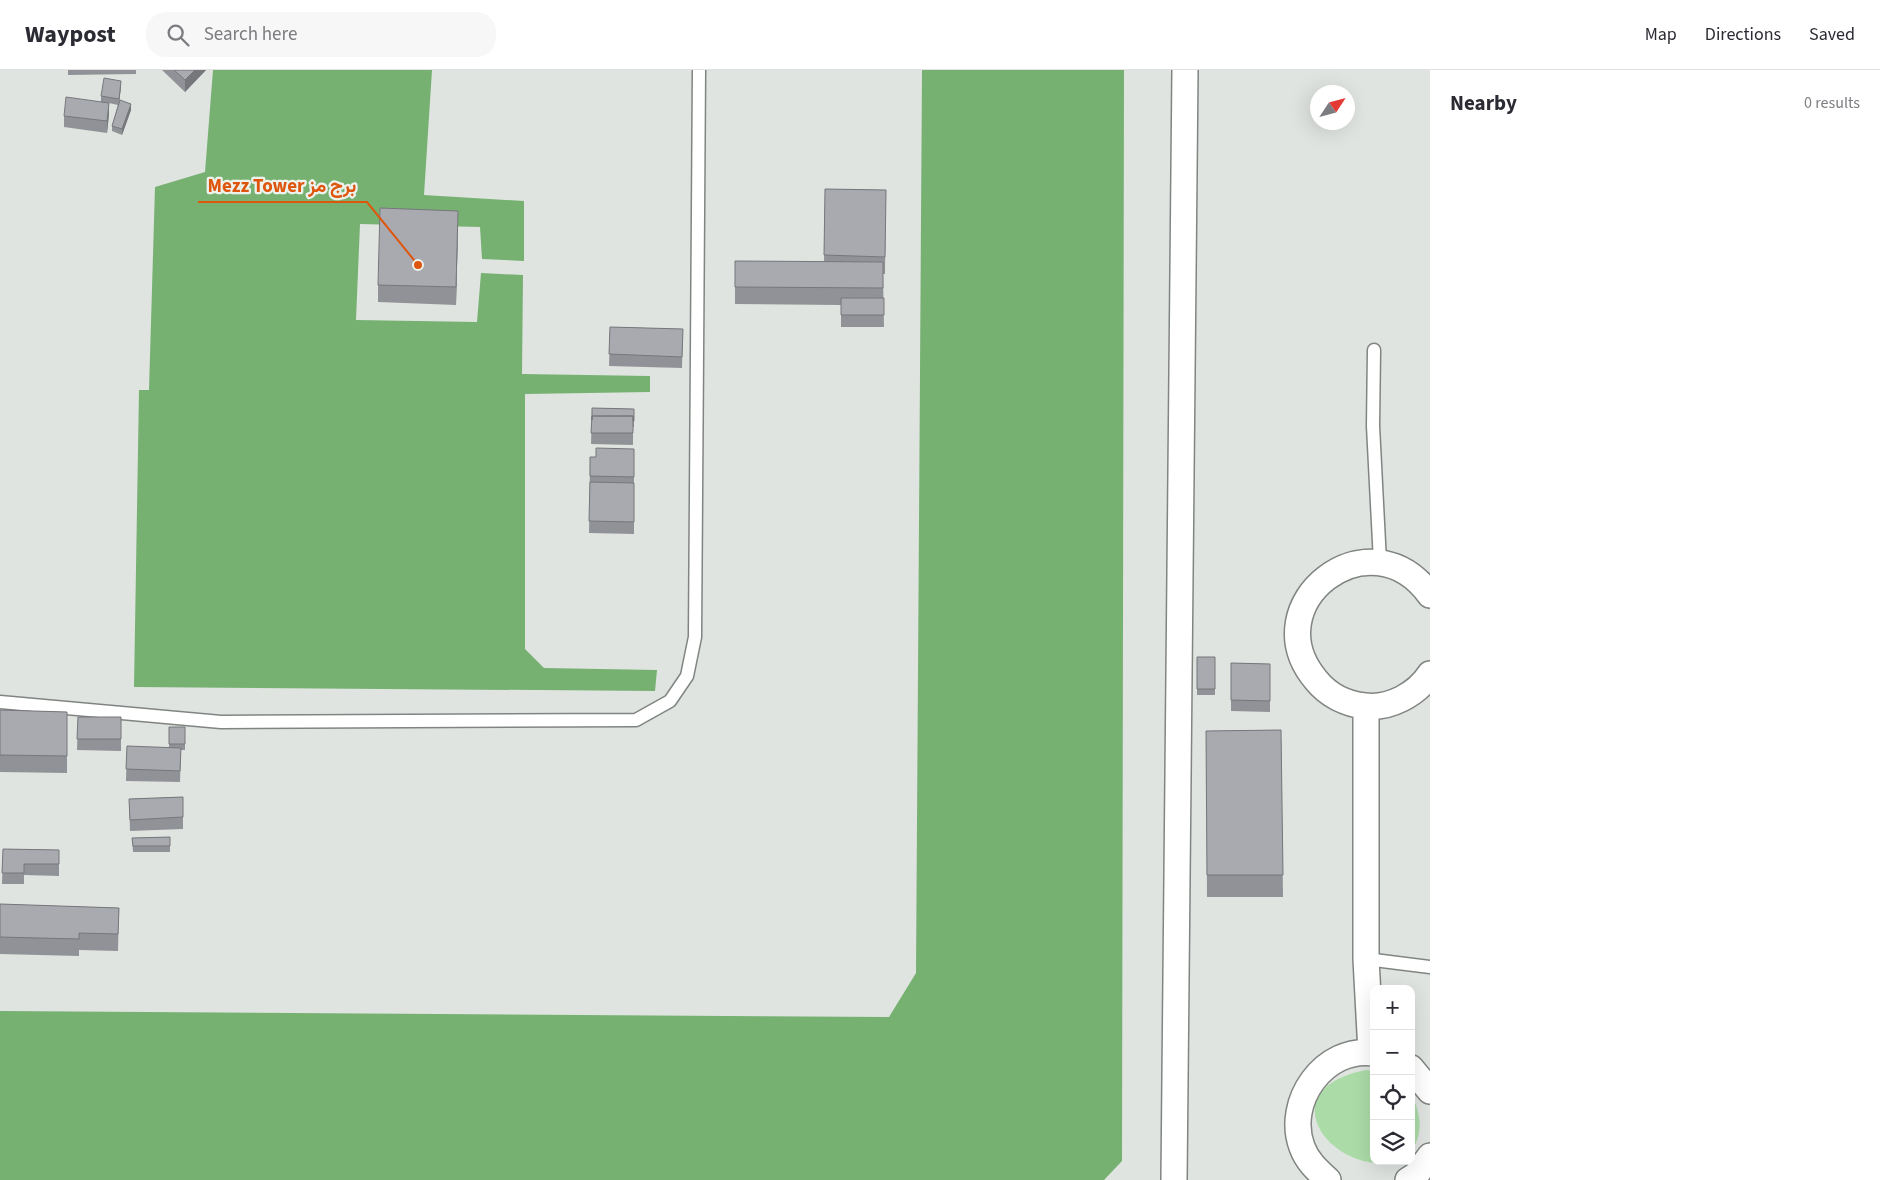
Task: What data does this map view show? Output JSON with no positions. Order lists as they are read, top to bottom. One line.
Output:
{"places":["Mezz Tower برج مز"],"north":"top right","page":{"header":"Waypost","search":"Search here","nav":["Map","Directions","Saved"],"heading":["Nearby","0 results"],"map_buttons":["+","−"]}}
